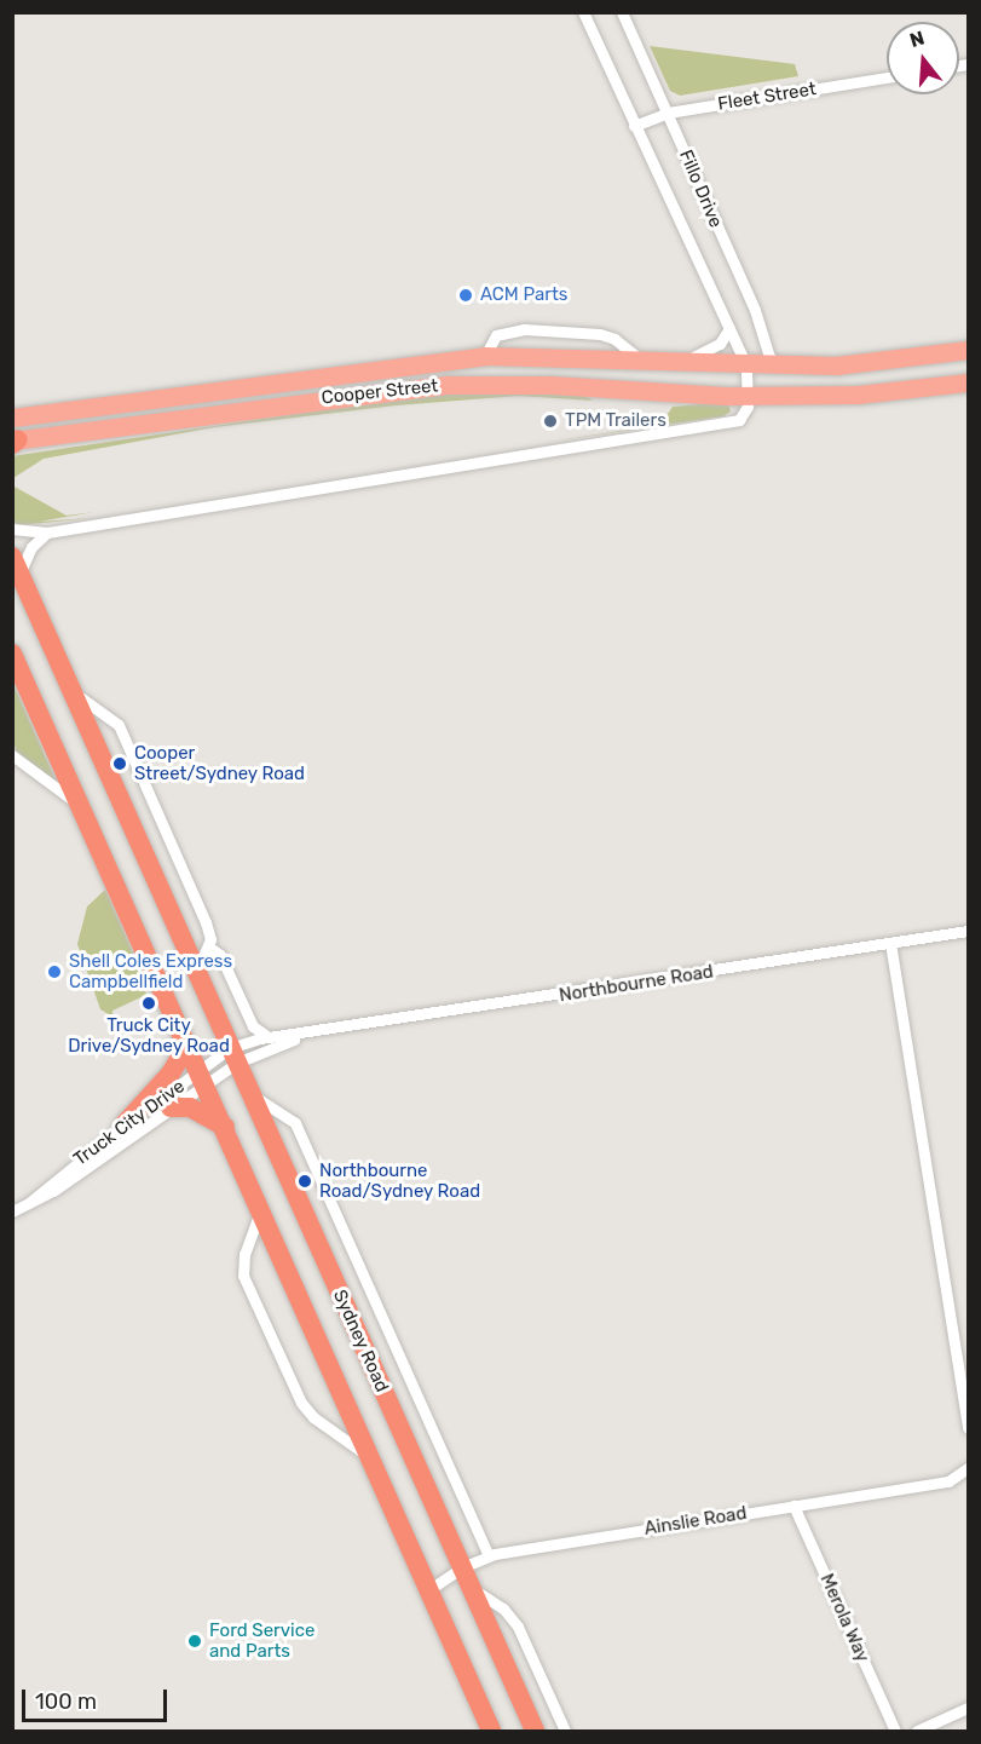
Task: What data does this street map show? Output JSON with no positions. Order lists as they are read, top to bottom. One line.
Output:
{"streets":{"highway":["Sydney Road"],"main road":["Cooper Street"],"street":["Fleet Street","Fillo Drive","Northbourne Road","Truck City Drive","Ainslie Road","Merola Way"]},"crossings":[["Fleet Street","Fillo Drive"],["Fillo Drive","Cooper Street"],["Northbourne Road","Truck City Drive"],["Northbourne Road","Sydney Road"],["Truck City Drive","Sydney Road"],["Sydney Road","Ainslie Road"],["Ainslie Road","Merola Way"]],"places":["ACM Parts","TPM Trailers","Cooper Street/Sydney Road","Shell Coles Express Campbellfield","Truck City Drive/Sydney Road","Northbourne Road/Sydney Road","Ford Service and Parts"],"scale_bar":"100 m","north":"top"}
